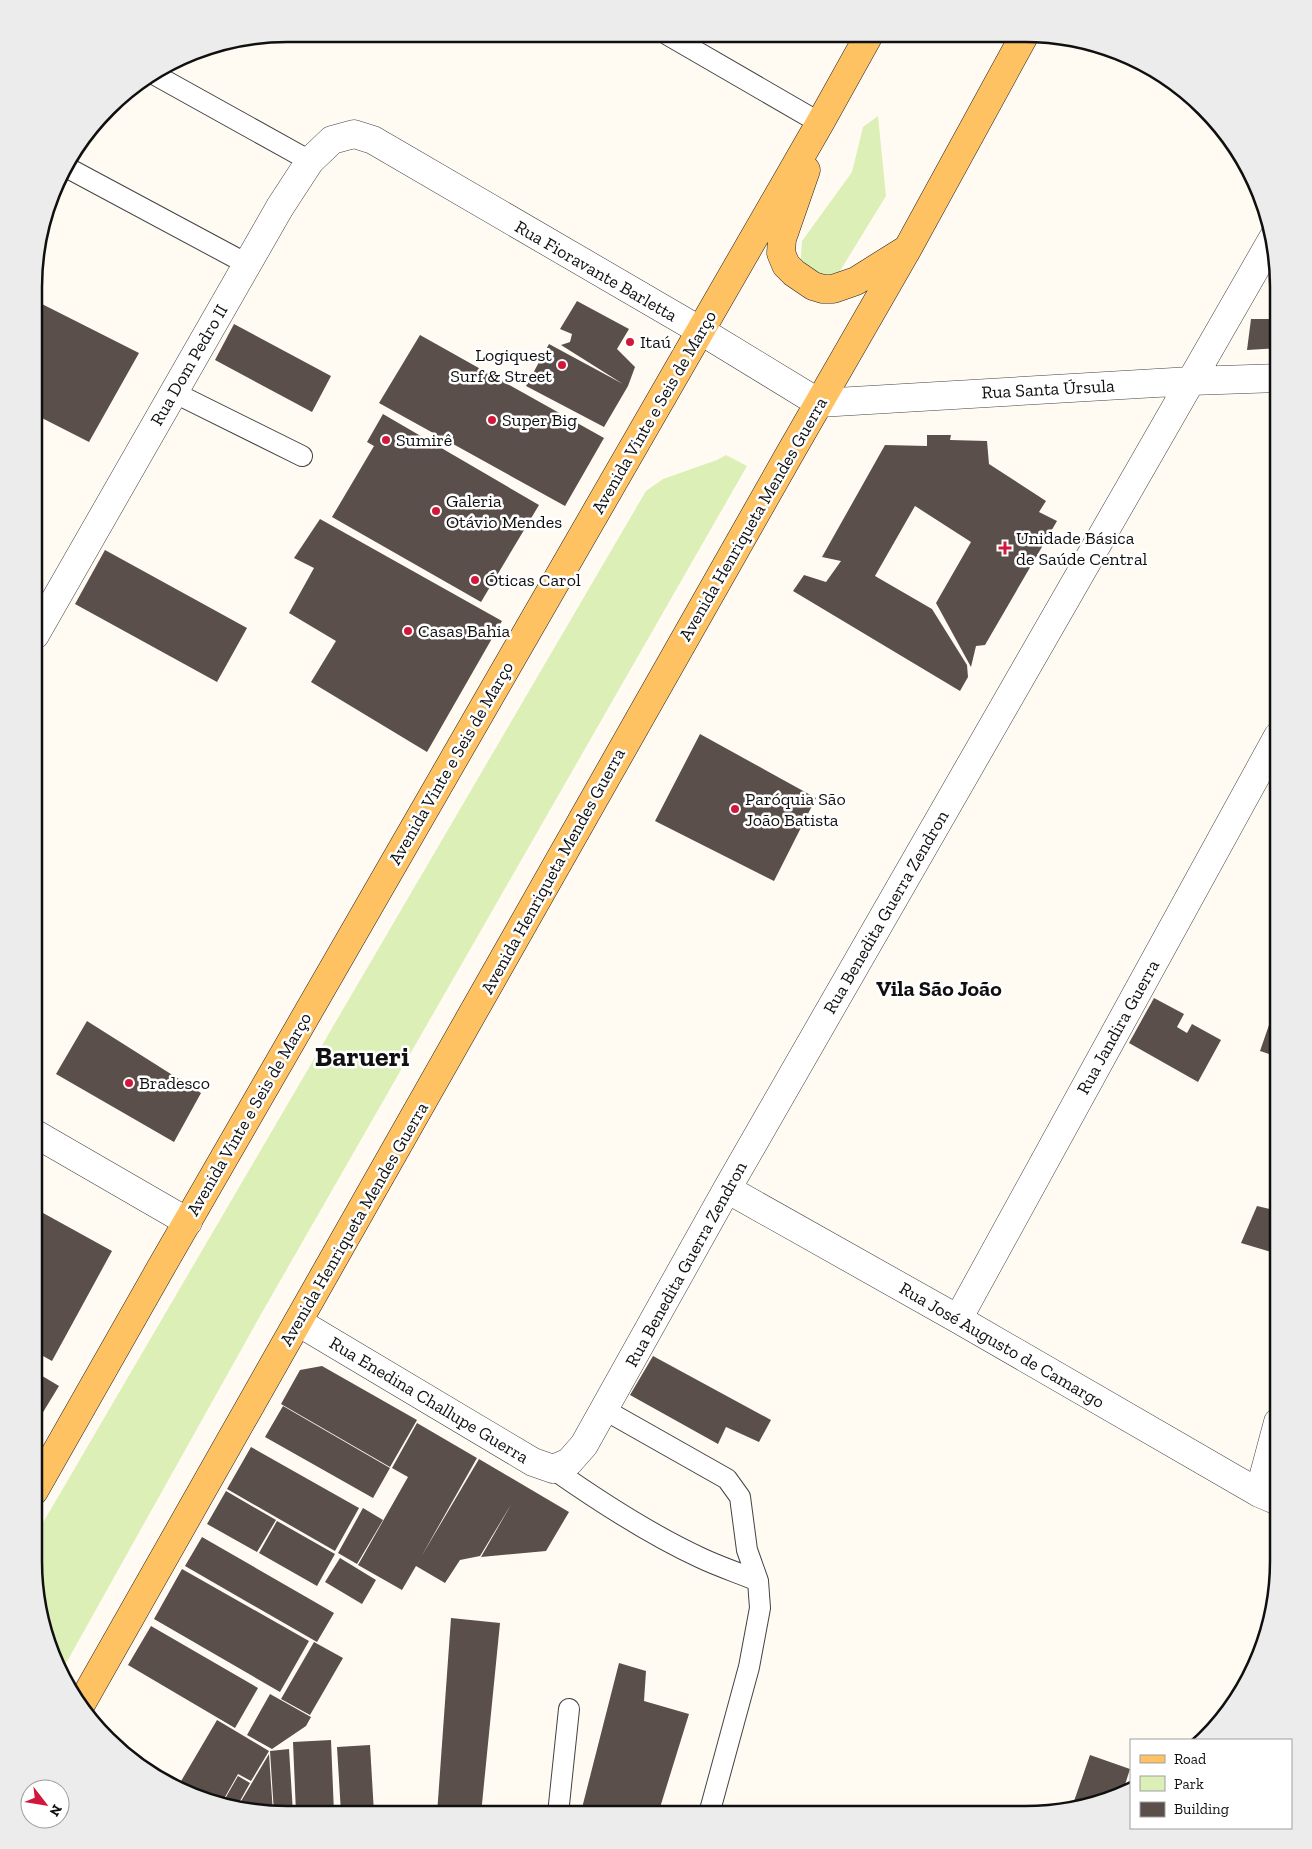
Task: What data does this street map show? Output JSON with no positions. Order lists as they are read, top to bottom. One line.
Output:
{"streets":{"main road":["Avenida Vinte e Seis de Março","Avenida Henriqueta Mendes Guerra"],"street":["Rua Fioravante Barletta","Rua Dom Pedro II","Rua Santa Úrsula","Rua Benedita Guerra Zendron","Rua Jandira Guerra","Rua José Augusto de Camargo","Rua Enedina Challupe Guerra"]},"crossings":[["Rua Fioravante Barletta","Rua Dom Pedro II"],["Rua Fioravante Barletta","Rua Santa Úrsula"],["Rua Fioravante Barletta","Avenida Vinte e Seis de Março"],["Rua Fioravante Barletta","Avenida Henriqueta Mendes Guerra"],["Rua Santa Úrsula","Avenida Henriqueta Mendes Guerra"],["Rua Santa Úrsula","Rua Benedita Guerra Zendron"],["Avenida Henriqueta Mendes Guerra","Rua Enedina Challupe Guerra"],["Rua Benedita Guerra Zendron","Rua José Augusto de Camargo"],["Rua Benedita Guerra Zendron","Rua Enedina Challupe Guerra"],["Rua Jandira Guerra","Rua José Augusto de Camargo"]],"districts":["Vila São João","Barueri"],"places":{"other":["Itaú","Logiquest Surf & Street","Super Big","Sumirê","Galeria Otávio Mendes","Óticas Carol","Casas Bahia","Paróquia São João Batista","Bradesco"],"health":["Unidade Básica de Saúde Central"]},"legend":["Road","Park","Building"],"north":"bottom right"}
